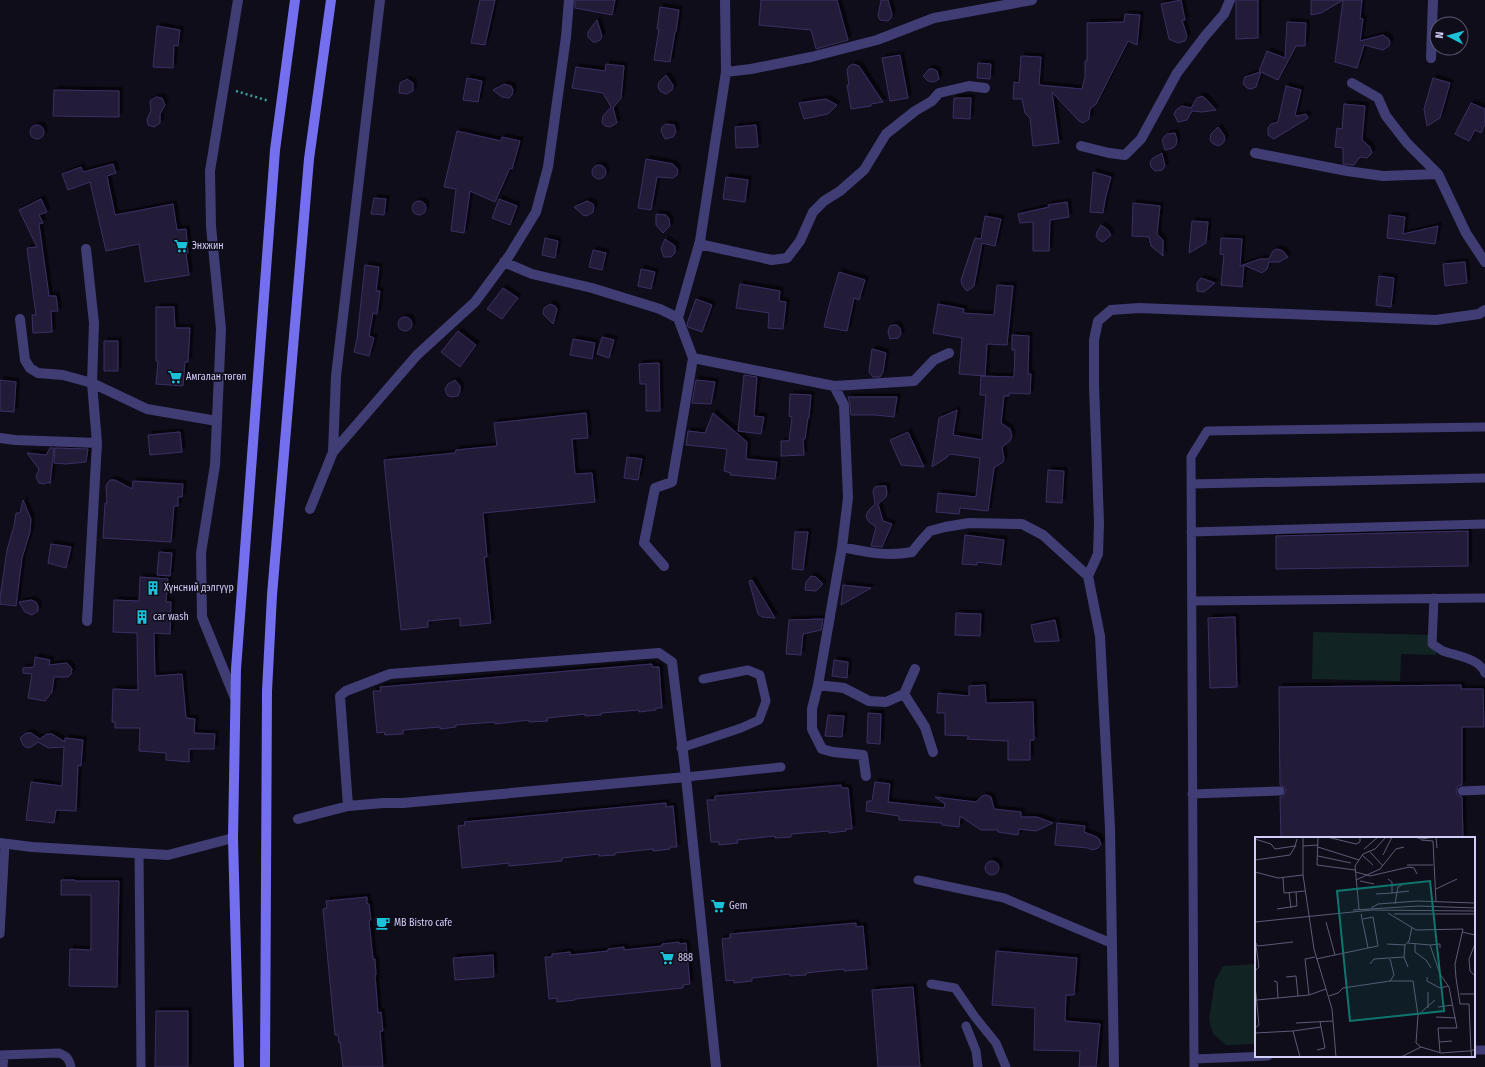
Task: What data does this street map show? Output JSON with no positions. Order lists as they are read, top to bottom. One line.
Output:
{"places":{"supermarket":["Энхжин","Амгалан төгөл","Gem","888"],"building":["Хүнсний дэлгүүр","car wash"],"cafe":["MB Bistro cafe"]},"north":"left"}
